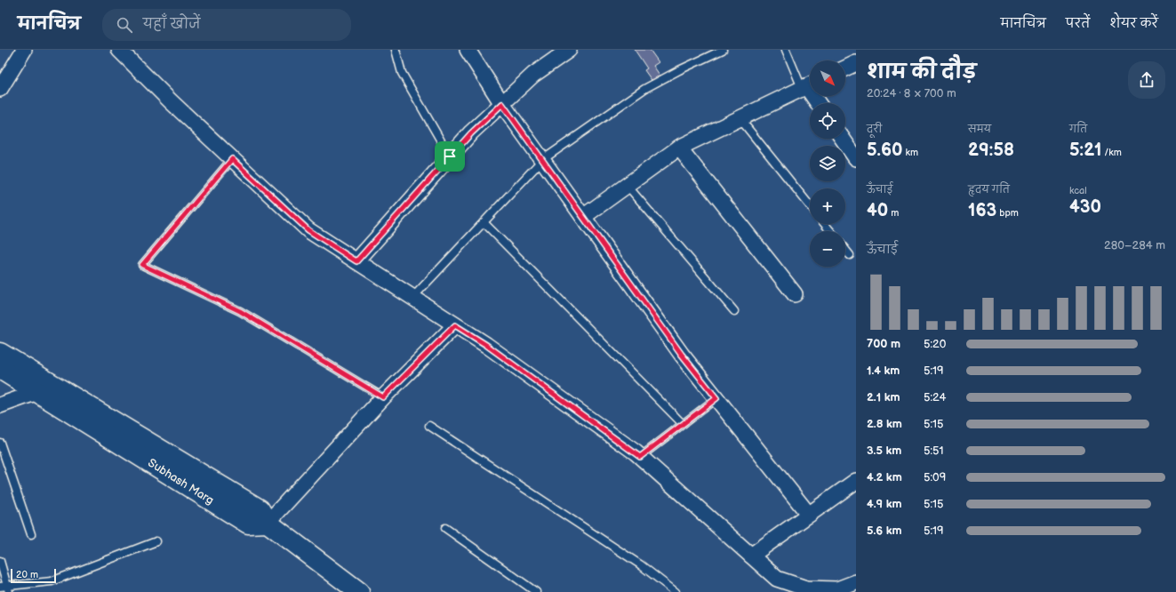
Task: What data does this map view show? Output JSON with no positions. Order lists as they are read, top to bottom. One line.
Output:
{"scale_bar":"20 m","north":"bottom right","page":{"header":"मानचित्र","search":"यहाँ खोजें","nav":["मानचित्र","परतें","शेयर करें"],"heading":["शाम की दौड़","20:24 · 8 × 700 m"],"map_buttons":["+","−"],"stats":[["दूरी","5.60 km"],["समय","29:58"],["गति","5:21 /km"],["ऊँचाई","40 m"],["हृदय गति","163 bpm"],["kcal","430"]],"chart":["ऊँचाई","280–284 m"],"list":[{"name":"700 m","note":"5:20"},{"name":"1.4 km","note":"5:19"},{"name":"2.1 km","note":"5:24"},{"name":"2.8 km","note":"5:15"},{"name":"3.5 km","note":"5:51"},{"name":"4.2 km","note":"5:09"},{"name":"4.9 km","note":"5:15"},{"name":"5.6 km","note":"5:19"}],"scale":"20 m"}}
